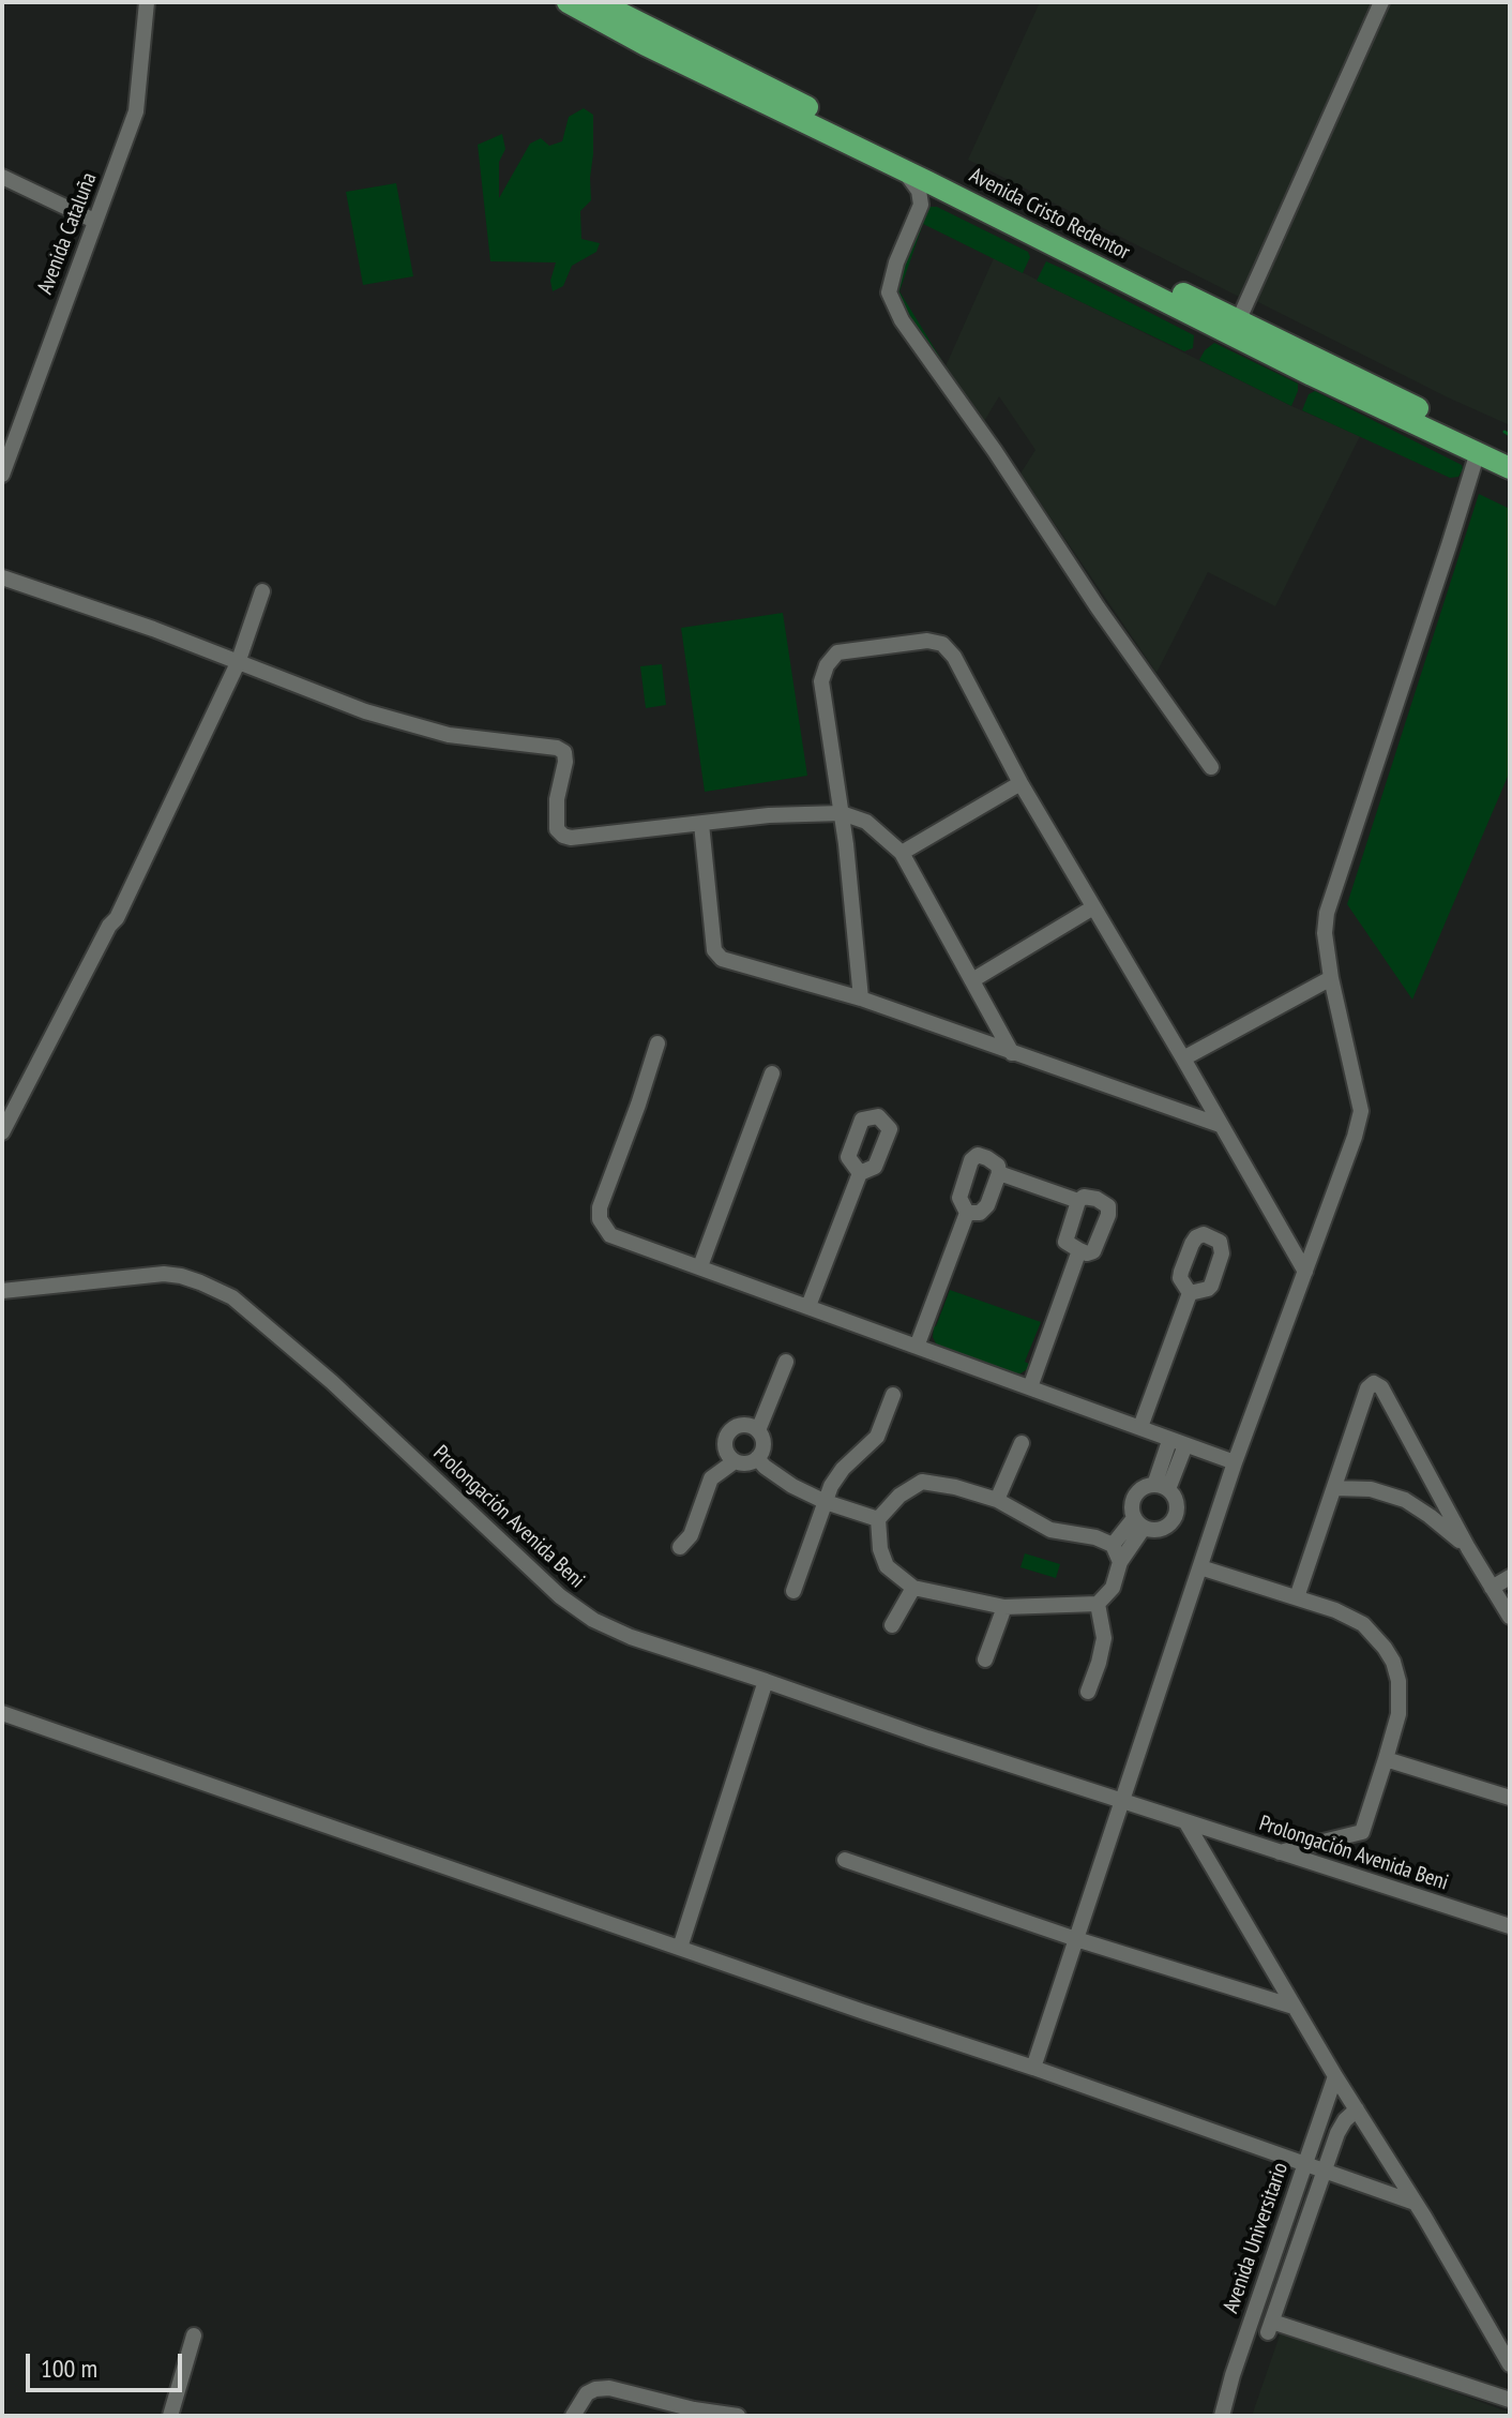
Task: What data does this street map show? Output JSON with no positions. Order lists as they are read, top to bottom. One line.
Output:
{"streets":{"highway":["Avenida Cristo Redentor"],"street":["Avenida Cataluña","Prolongación Avenida Beni","Avenida Universitario"]},"scale_bar":"100 m"}
